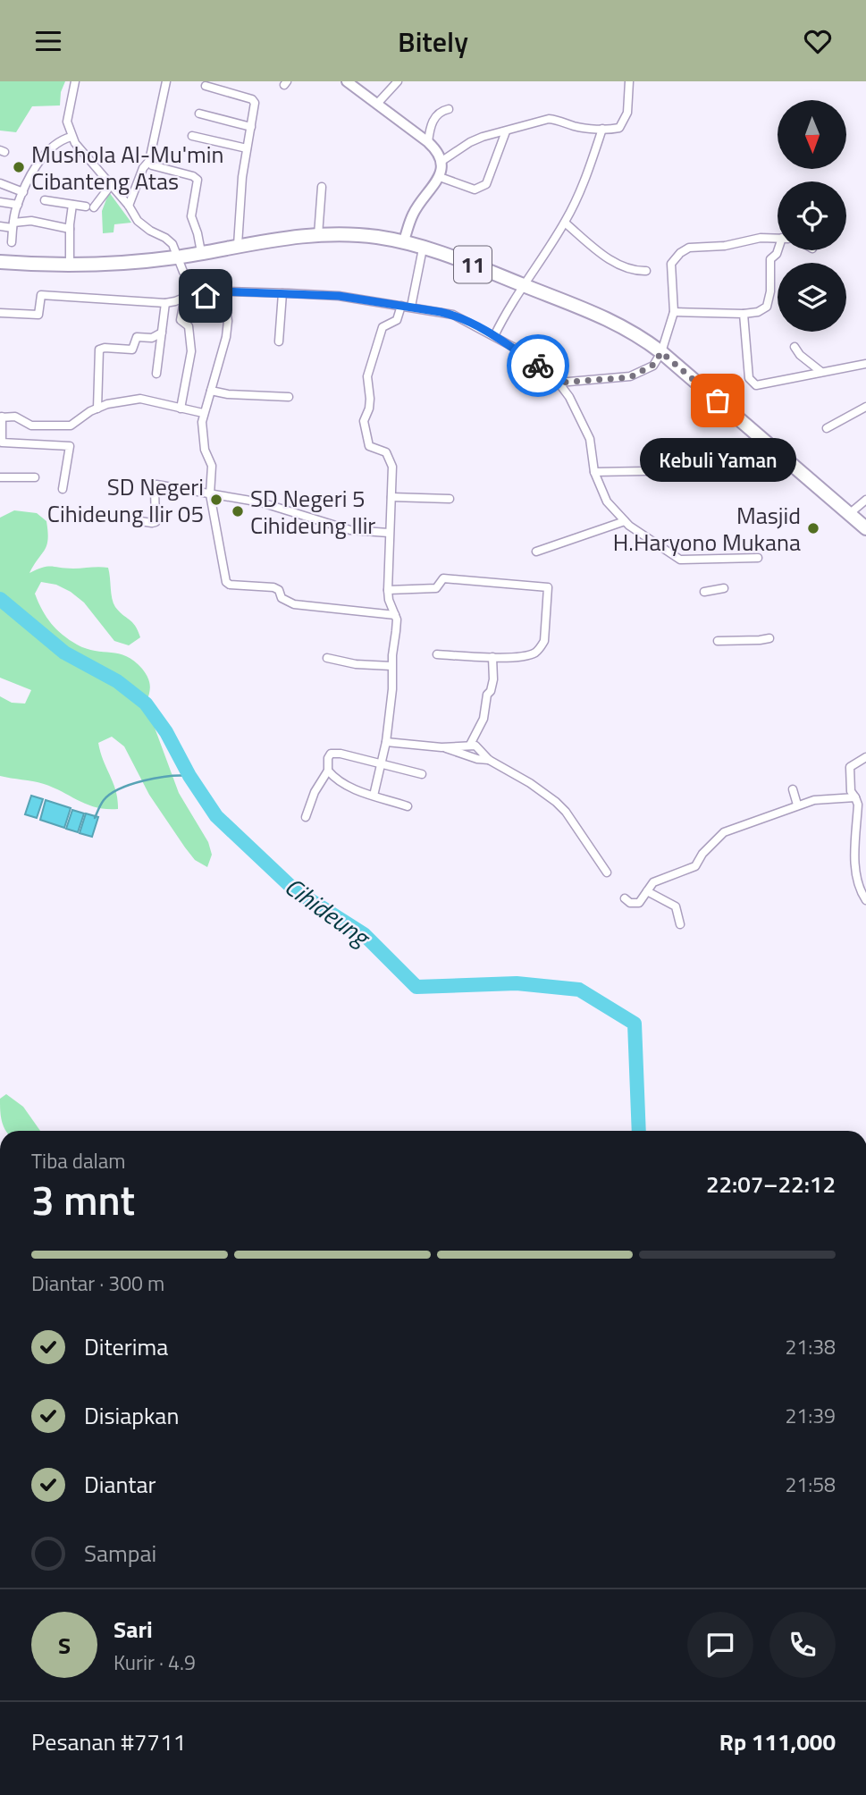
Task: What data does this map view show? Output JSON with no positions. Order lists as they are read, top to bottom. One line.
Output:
{"streets":{"highway":["11"]},"water":["Cihideung"],"places":["Mushola Al-Mu'min Cibanteng Atas","Kebuli Yaman","SD Negeri Cihideung Ilir 05","SD Negeri 5 Cihideung Ilir","Masjid H.Haryono Mukana"],"north":"bottom","page":{"header":"Bitely","bubble":"Kebuli Yaman","heading":["3 mnt","Tiba dalam","22:07–22:12"],"panel":["Sari","Kurir · 4.9","Pesanan #7711","Rp 111,000"],"bar":"Diantar · 300 m","list":[["Diterima","21:38"],["Disiapkan","21:39"],["Diantar","21:58"],"Sampai"],"round":"S"}}
